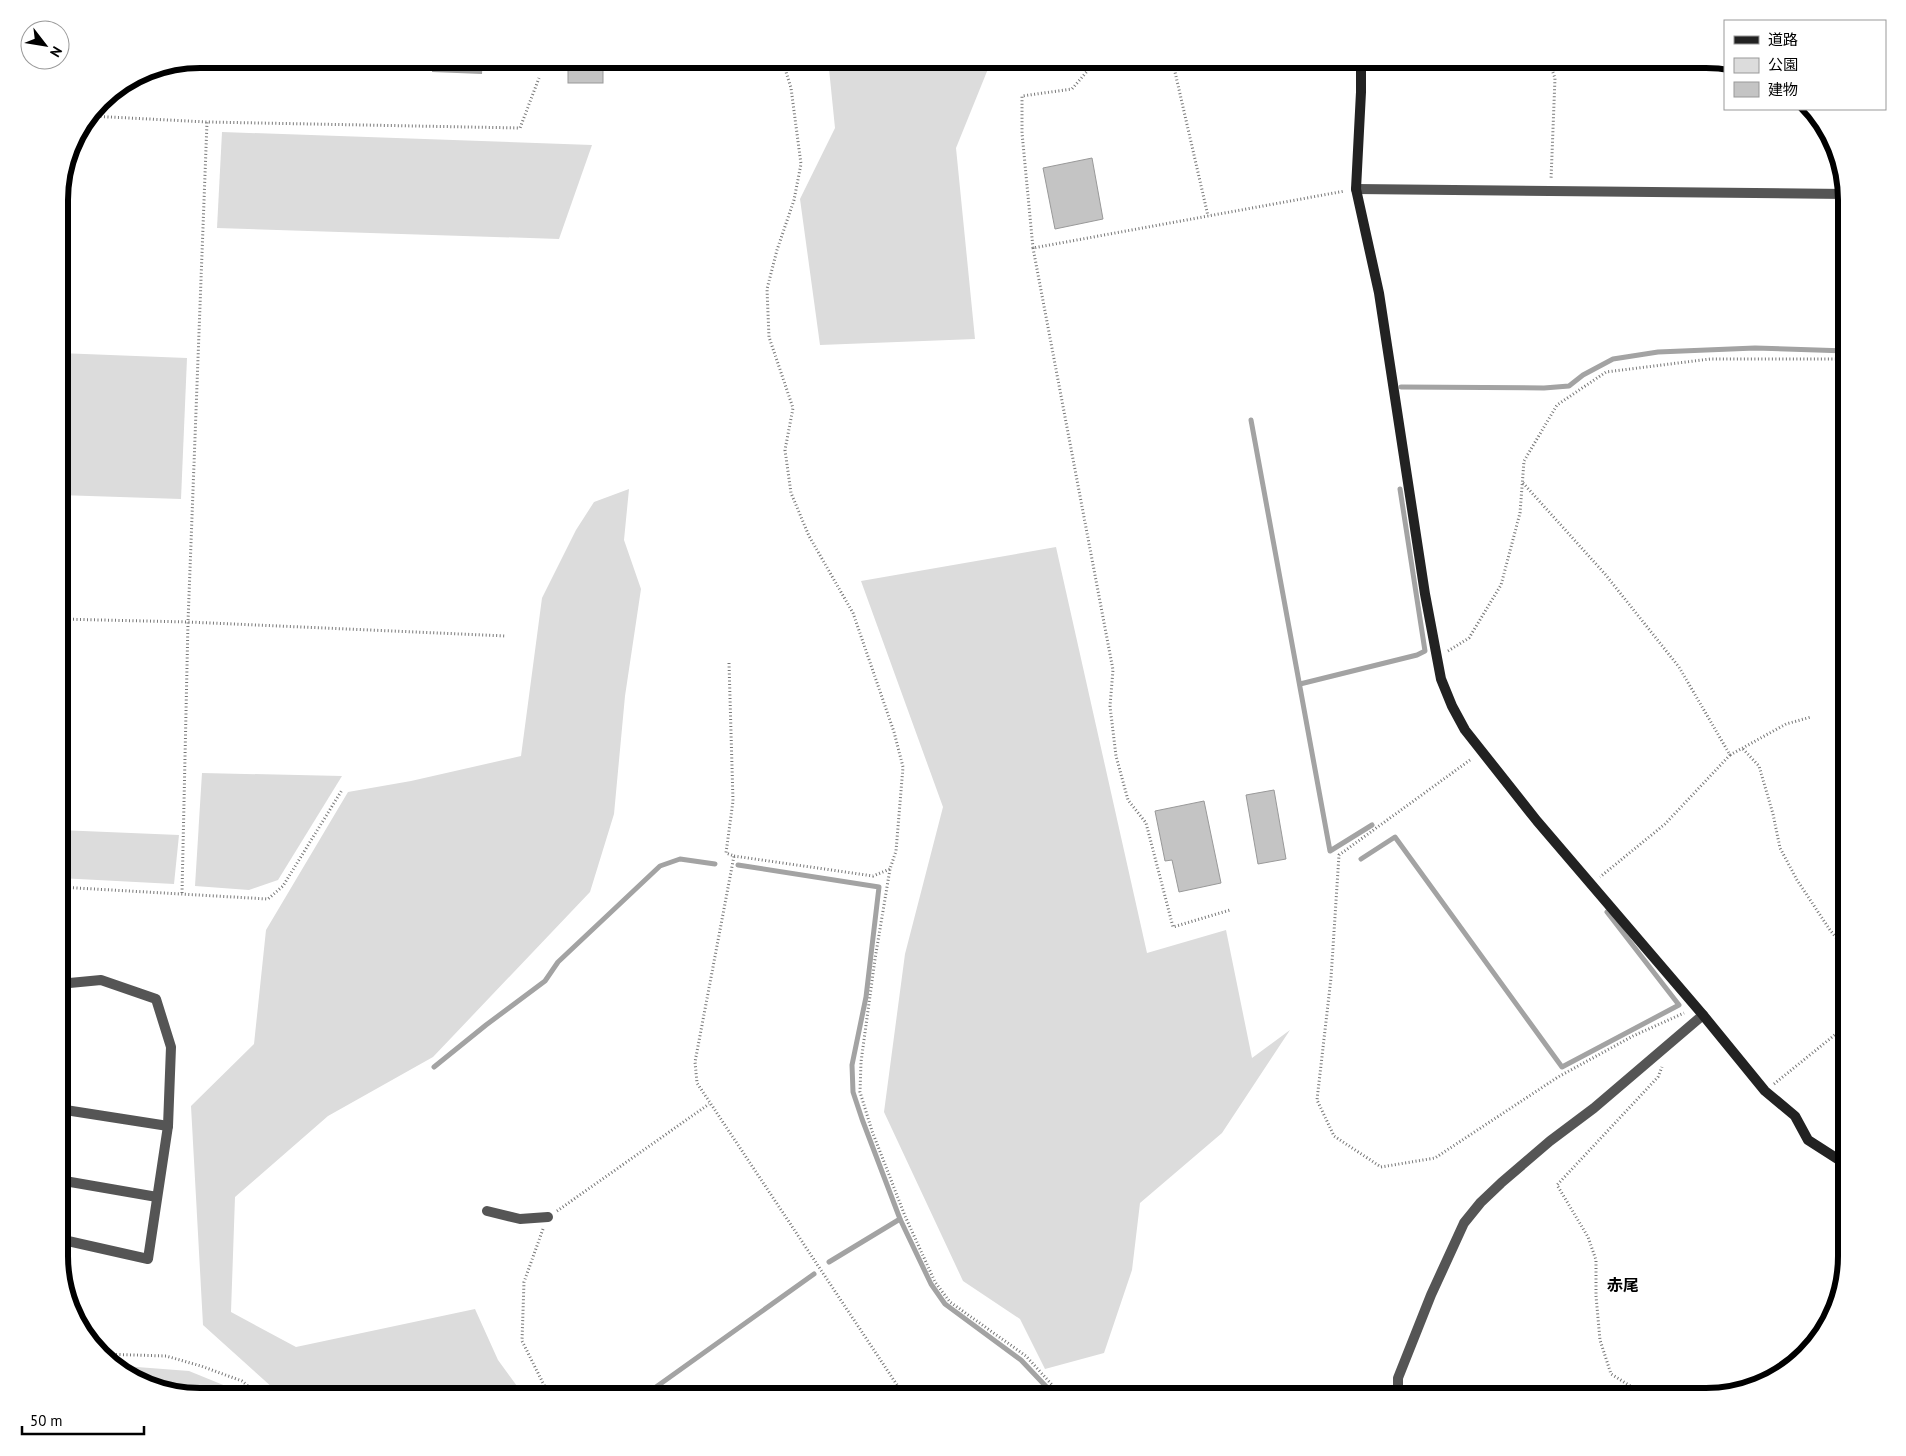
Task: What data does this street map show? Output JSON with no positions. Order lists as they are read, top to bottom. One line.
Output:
{"districts":["赤尾"],"legend":["道路","公園","建物"],"scale_bar":"50 m","north":"bottom right"}
